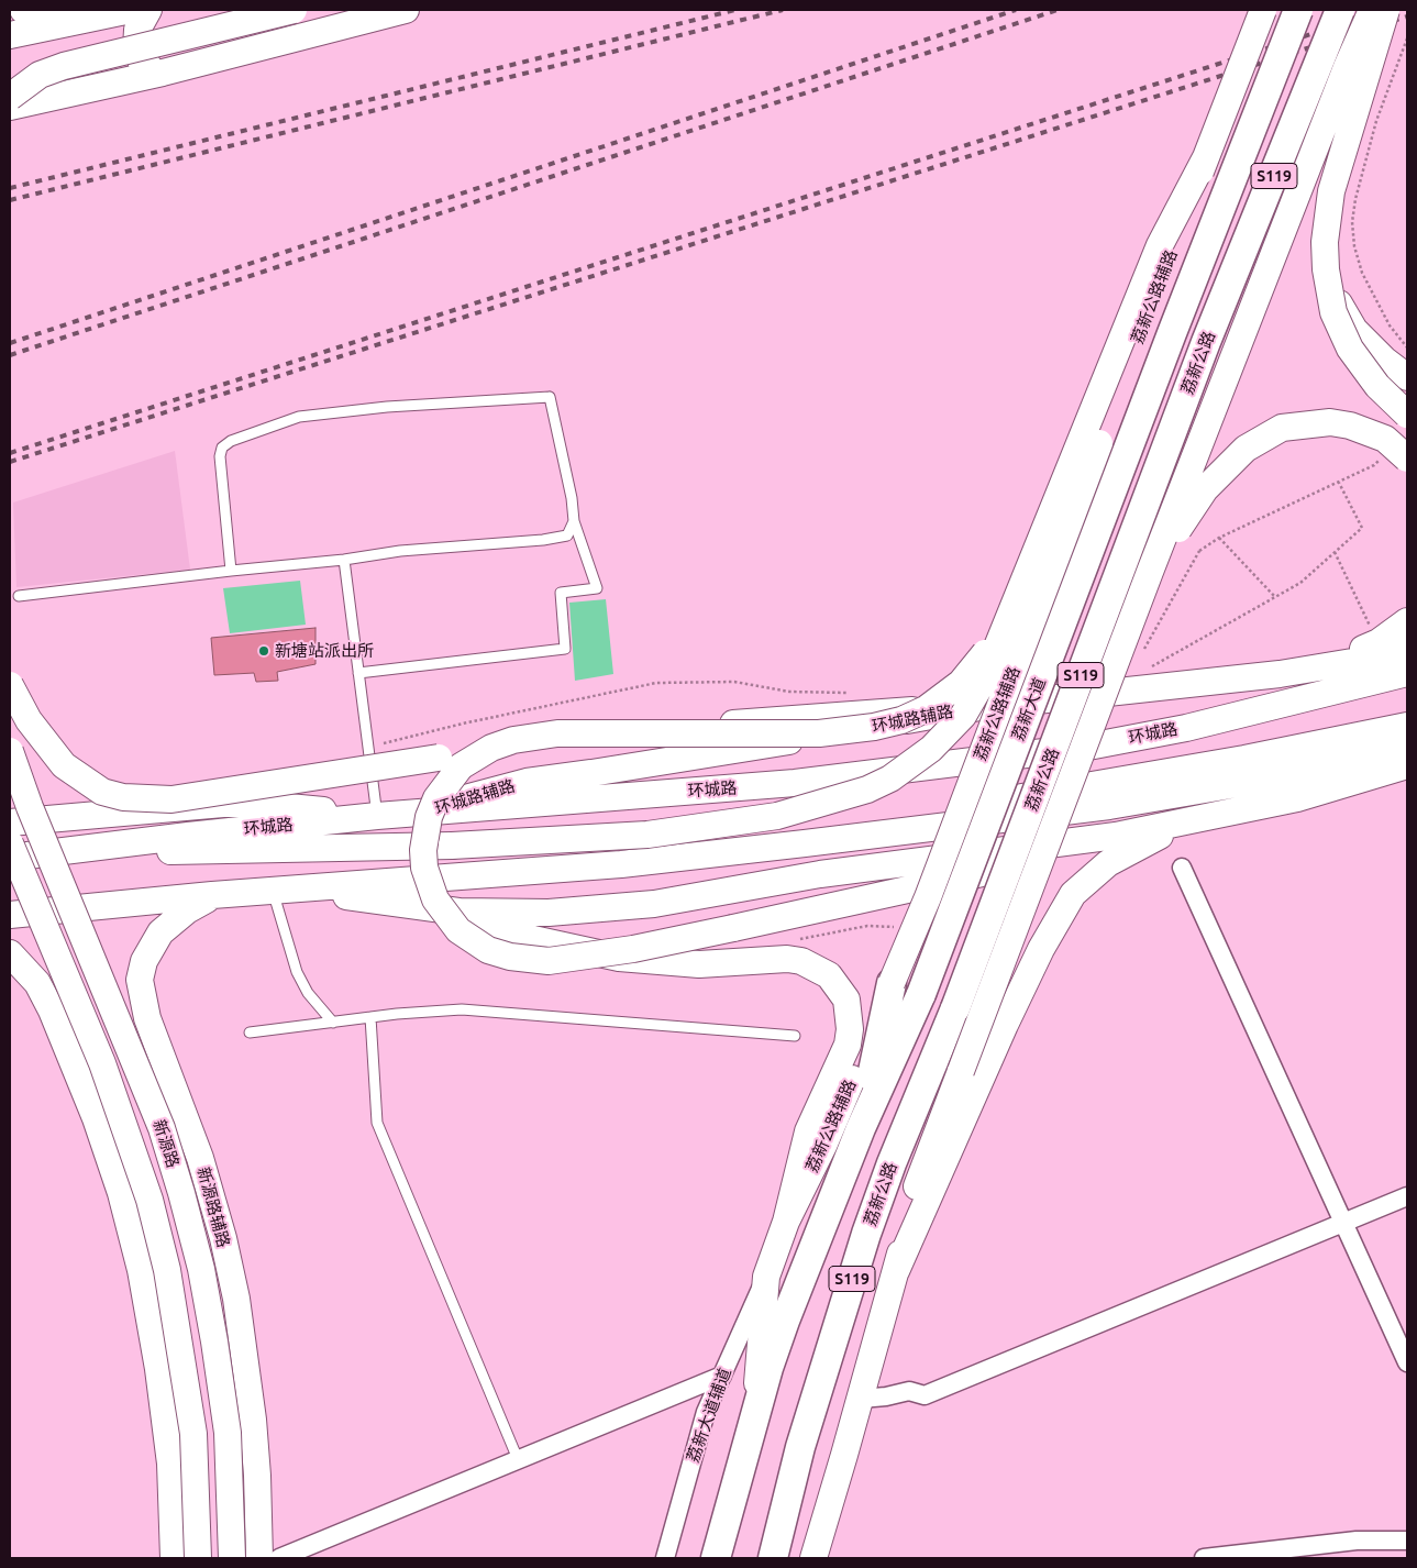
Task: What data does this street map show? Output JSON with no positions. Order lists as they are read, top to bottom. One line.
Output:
{"streets":{"main road":["S119","荔新公路辅路","荔新公路","荔新大道","环城路辅路","环城路","新源路","新源路辅路"],"street":["荔新大道辅道"]},"crossings":[["S119","荔新公路辅路"],["S119","荔新大道"],["荔新公路辅路","荔新大道辅道"],["环城路辅路","环城路"]],"places":["新塘站派出所"]}
